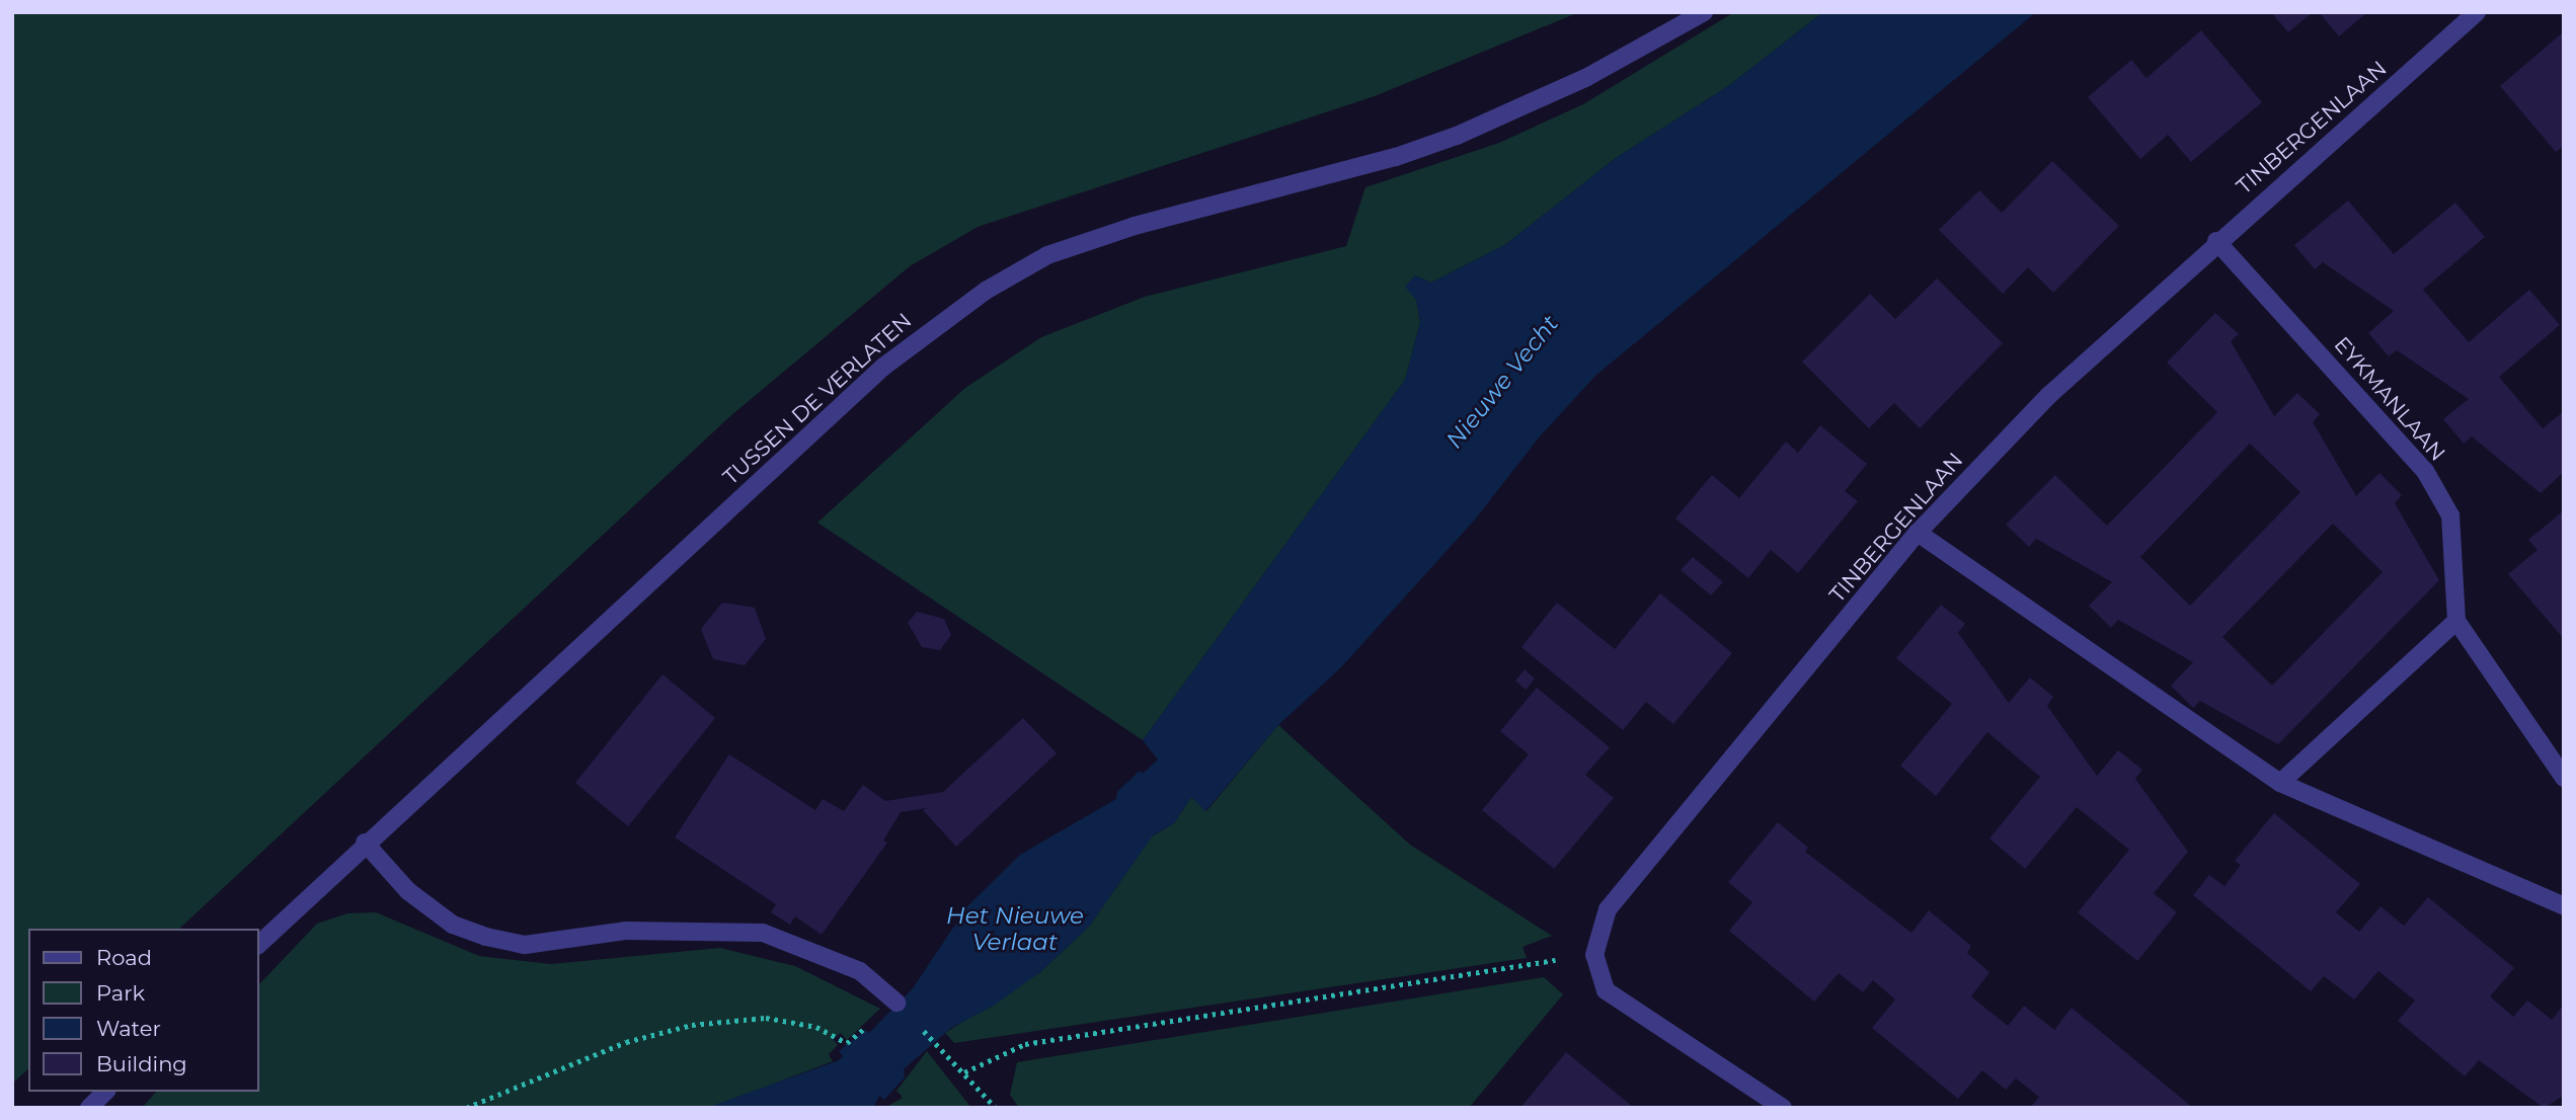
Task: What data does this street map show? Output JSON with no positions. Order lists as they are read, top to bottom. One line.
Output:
{"streets":{"street":["TINBERGENLAAN","TUSSEN DE VERLATEN","EYKMANLAAN"]},"crossings":[["TINBERGENLAAN","EYKMANLAAN"]],"water":["Nieuwe Vecht","Het Nieuwe Verlaat"],"legend":["Road","Park","Water","Building"]}
